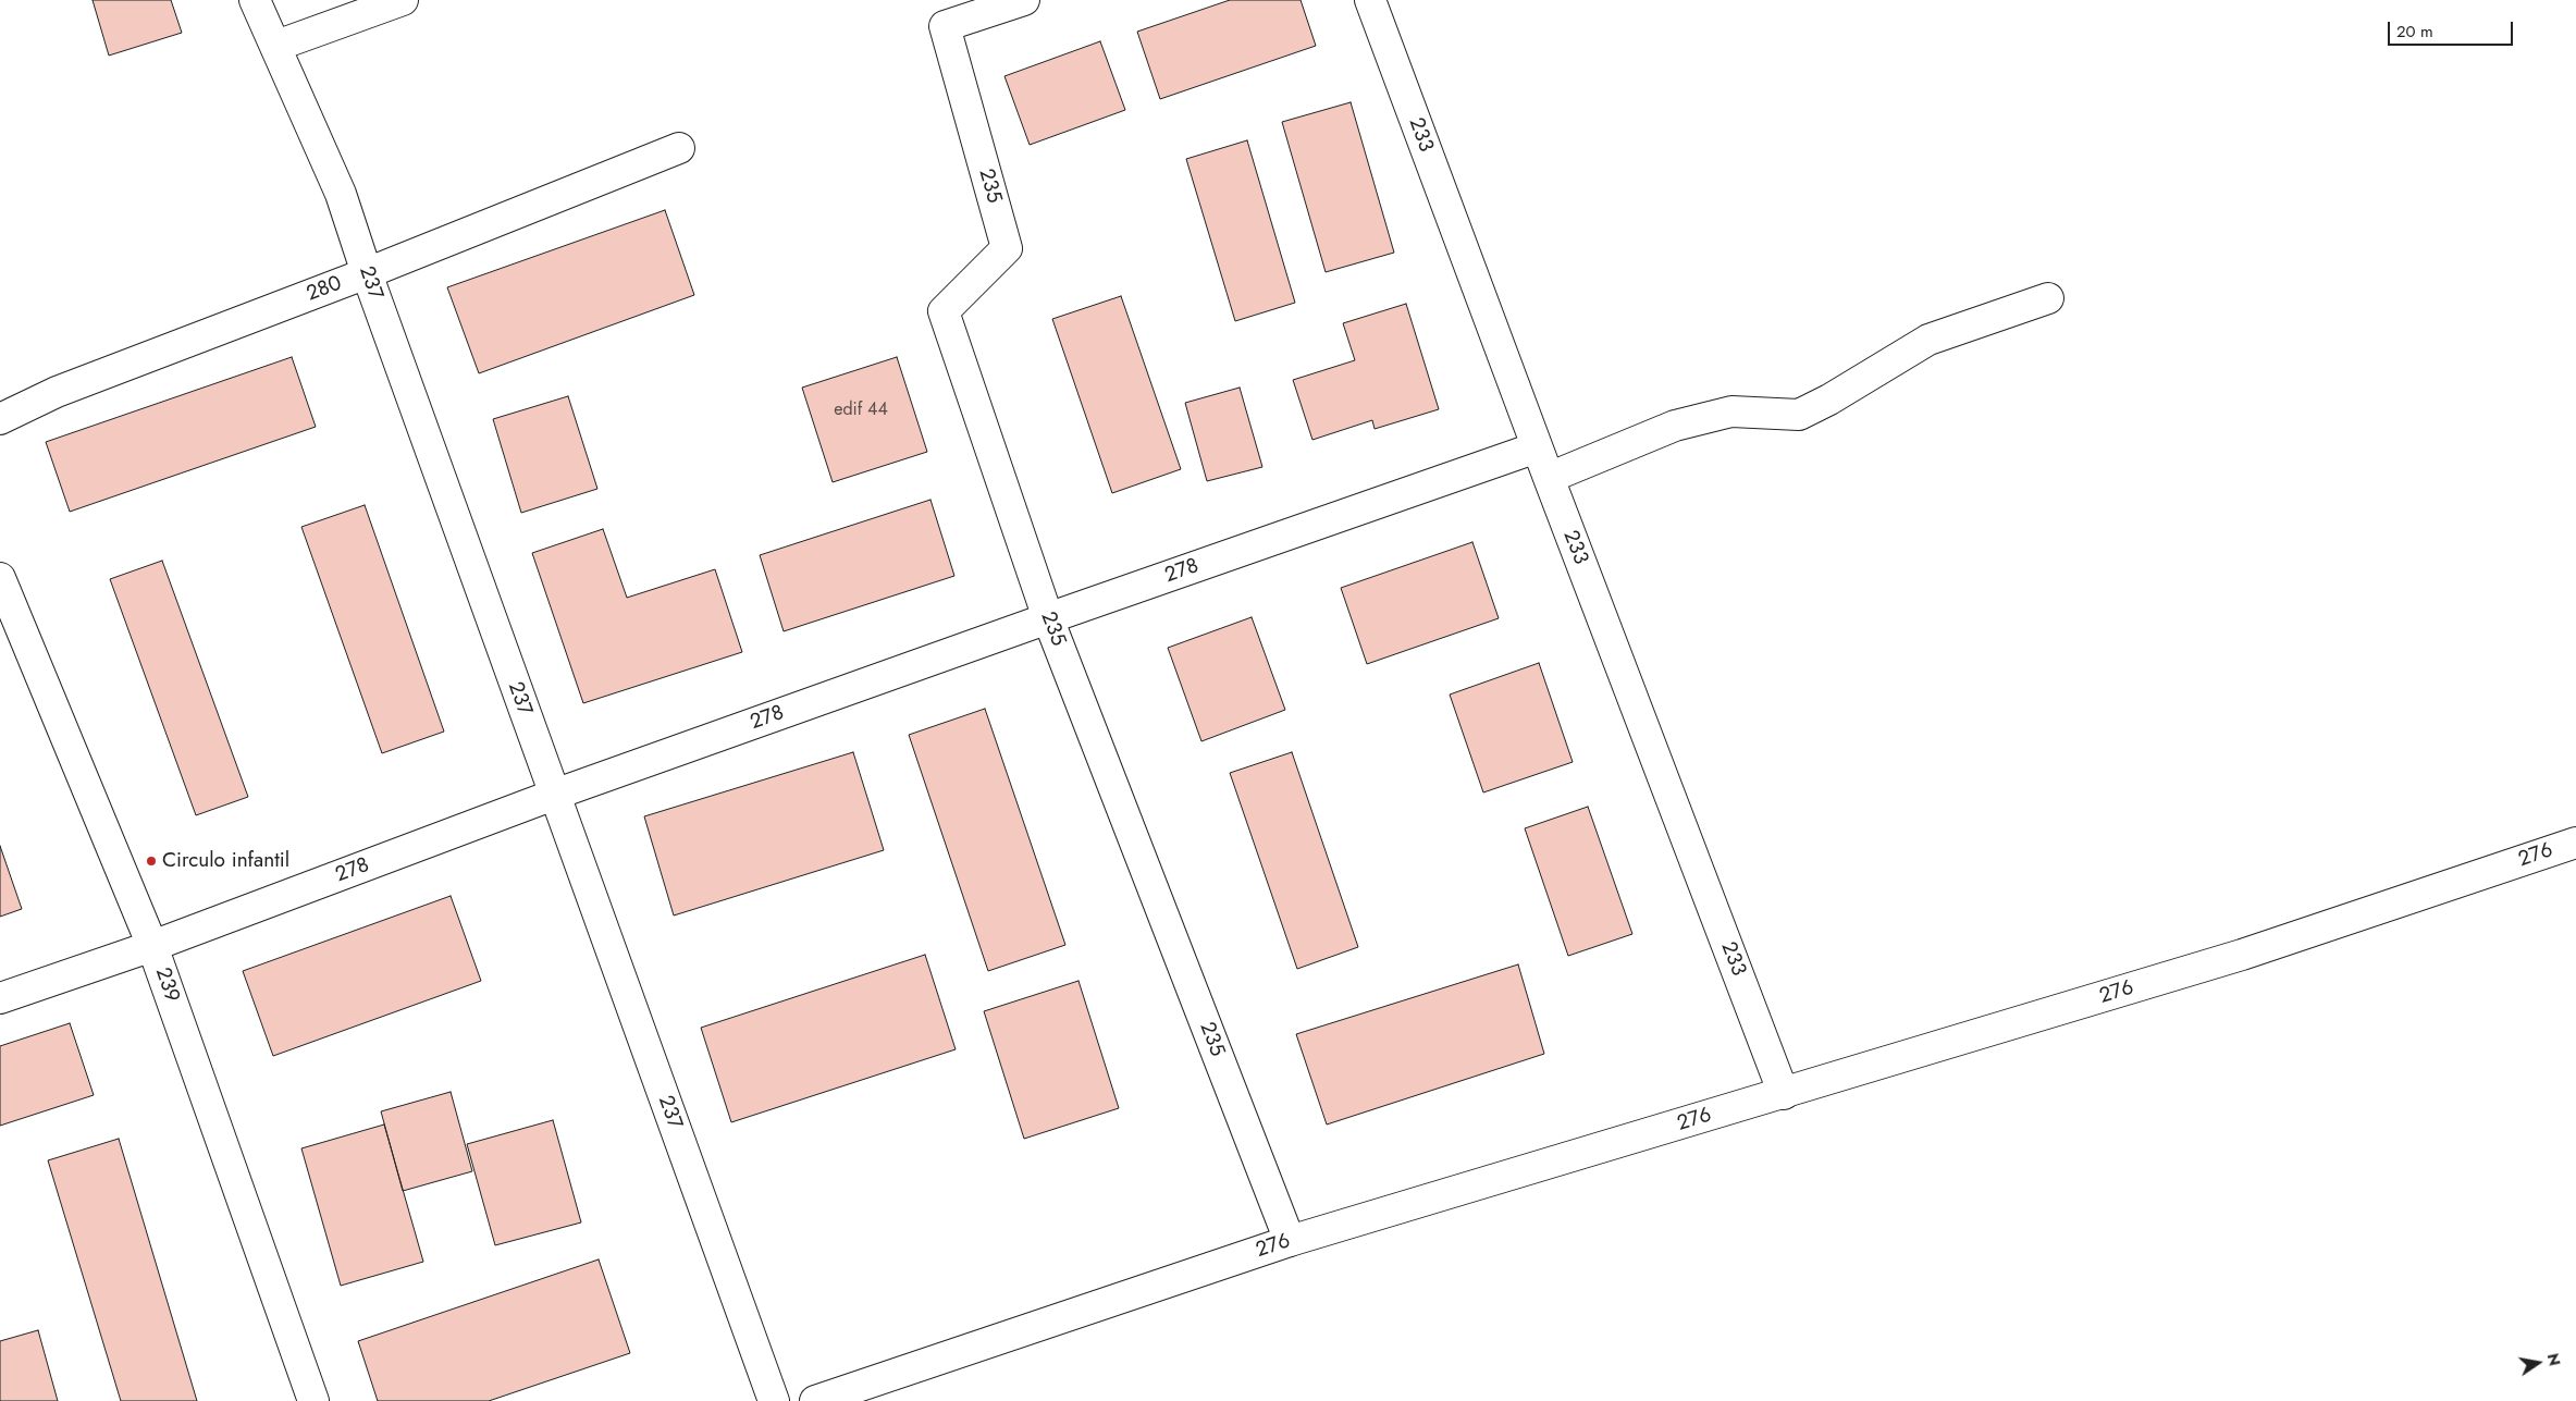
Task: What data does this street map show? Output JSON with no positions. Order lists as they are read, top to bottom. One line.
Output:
{"streets":{"street":["233","235","237","280","278","276","239"]},"crossings":[["233","278"],["233","276"],["235","278"],["235","276"],["237","280"],["237","278"],["278","239"]],"places":["Circulo infantil"],"house_numbers":["edif 44"],"scale_bar":"20 m","north":"right"}
